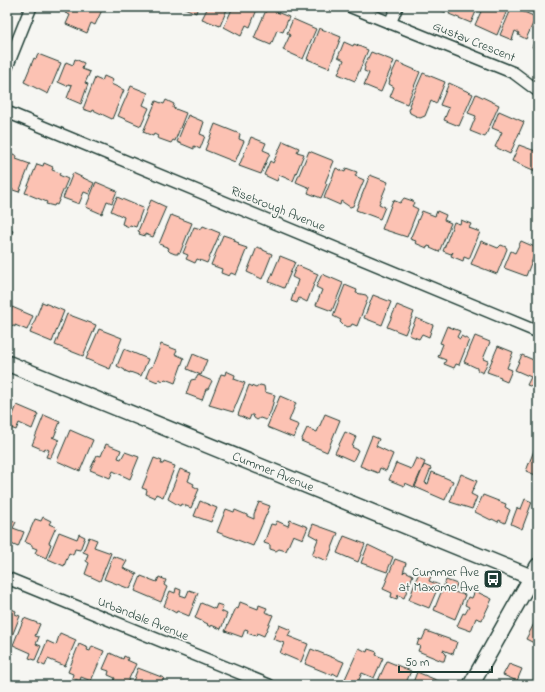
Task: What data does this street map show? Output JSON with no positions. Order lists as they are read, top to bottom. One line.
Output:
{"streets":{"street":["Gustav Crescent","Risebrough Avenue","Cummer Avenue","Urbandale Avenue"]},"places":{"bus stop":["Cummer Ave at Maxome Ave"]},"scale_bar":"50 m"}
